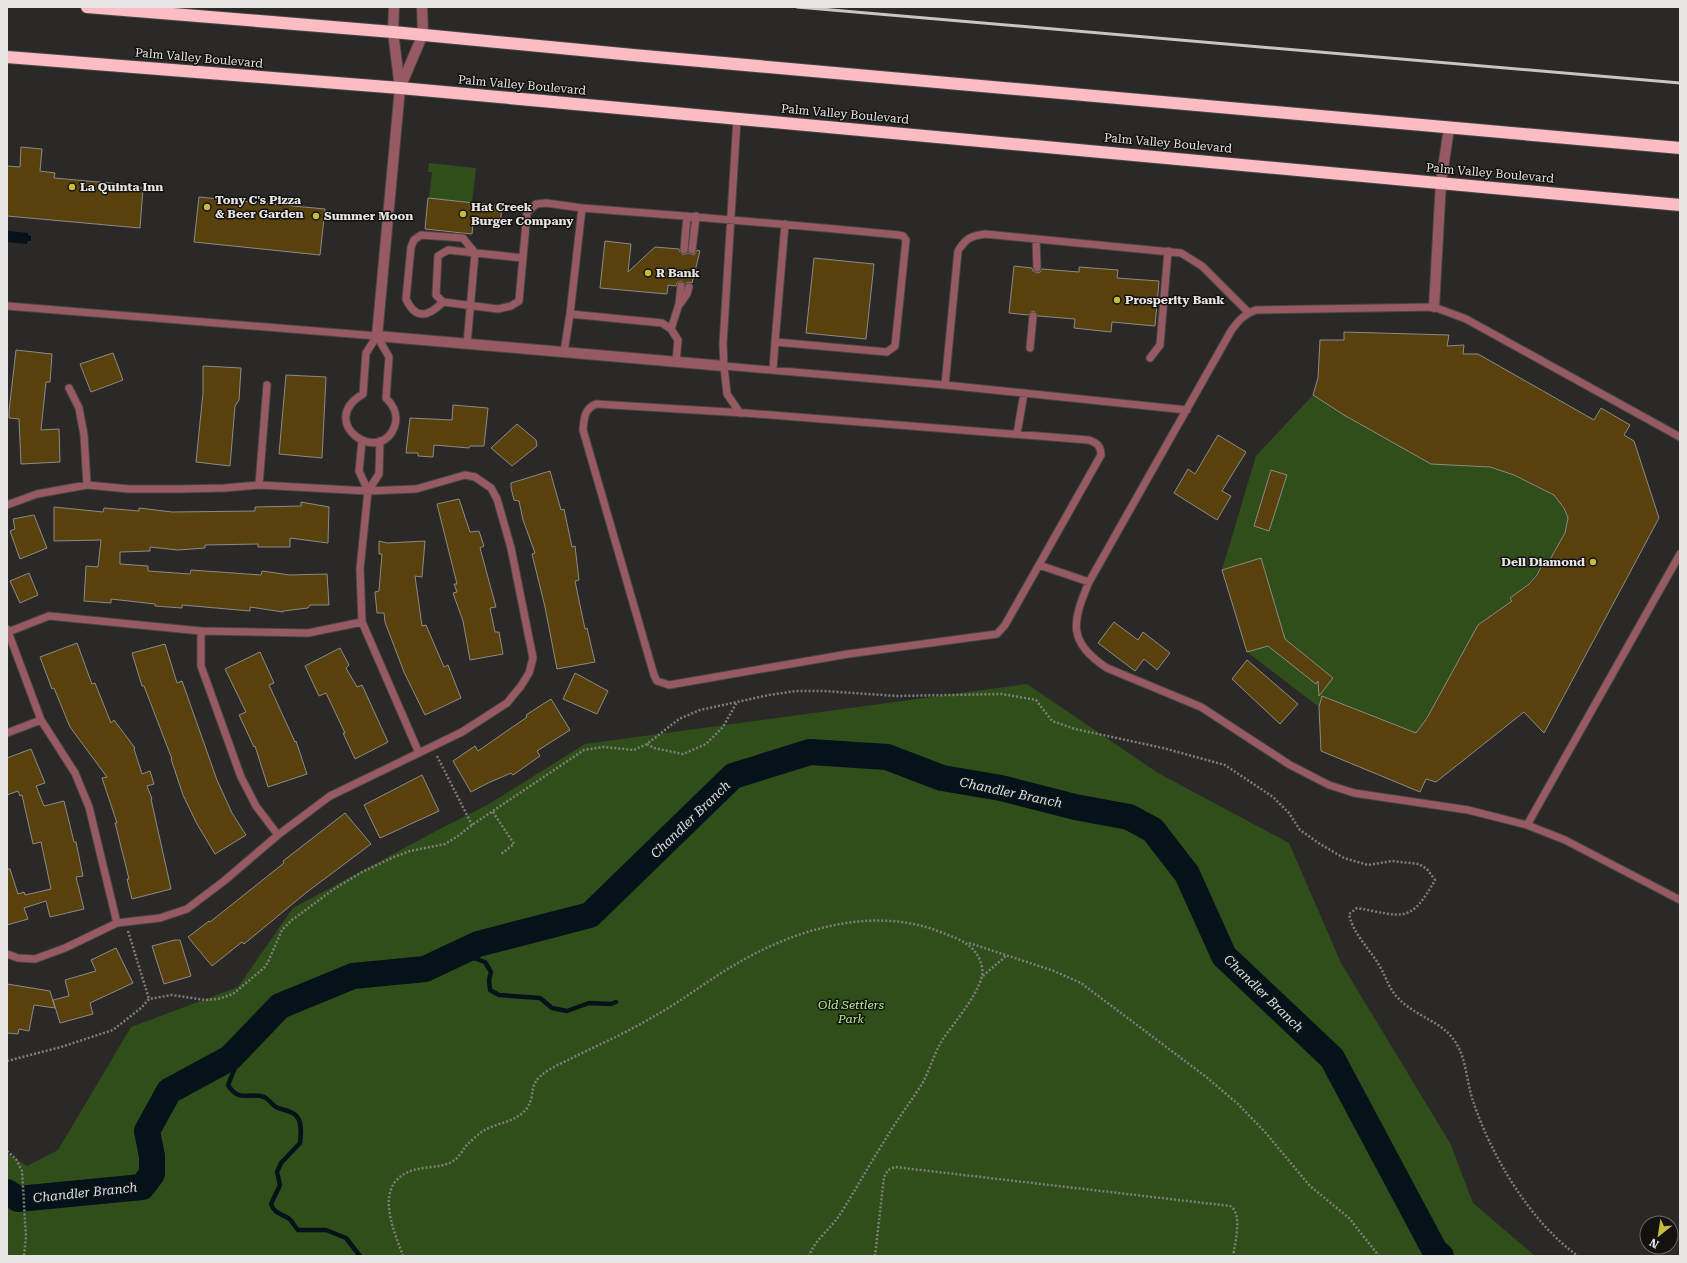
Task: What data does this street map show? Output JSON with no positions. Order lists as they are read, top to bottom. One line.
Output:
{"streets":{"highway":["Palm Valley Boulevard"]},"water":["Chandler Branch"],"parks":["Old Settlers Park"],"places":["La Quinta Inn","Tony C's Pizza & Beer Garden","Hat Creek Burger Company","Summer Moon","R Bank","Prosperity Bank","Dell Diamond"],"north":"bottom left"}
